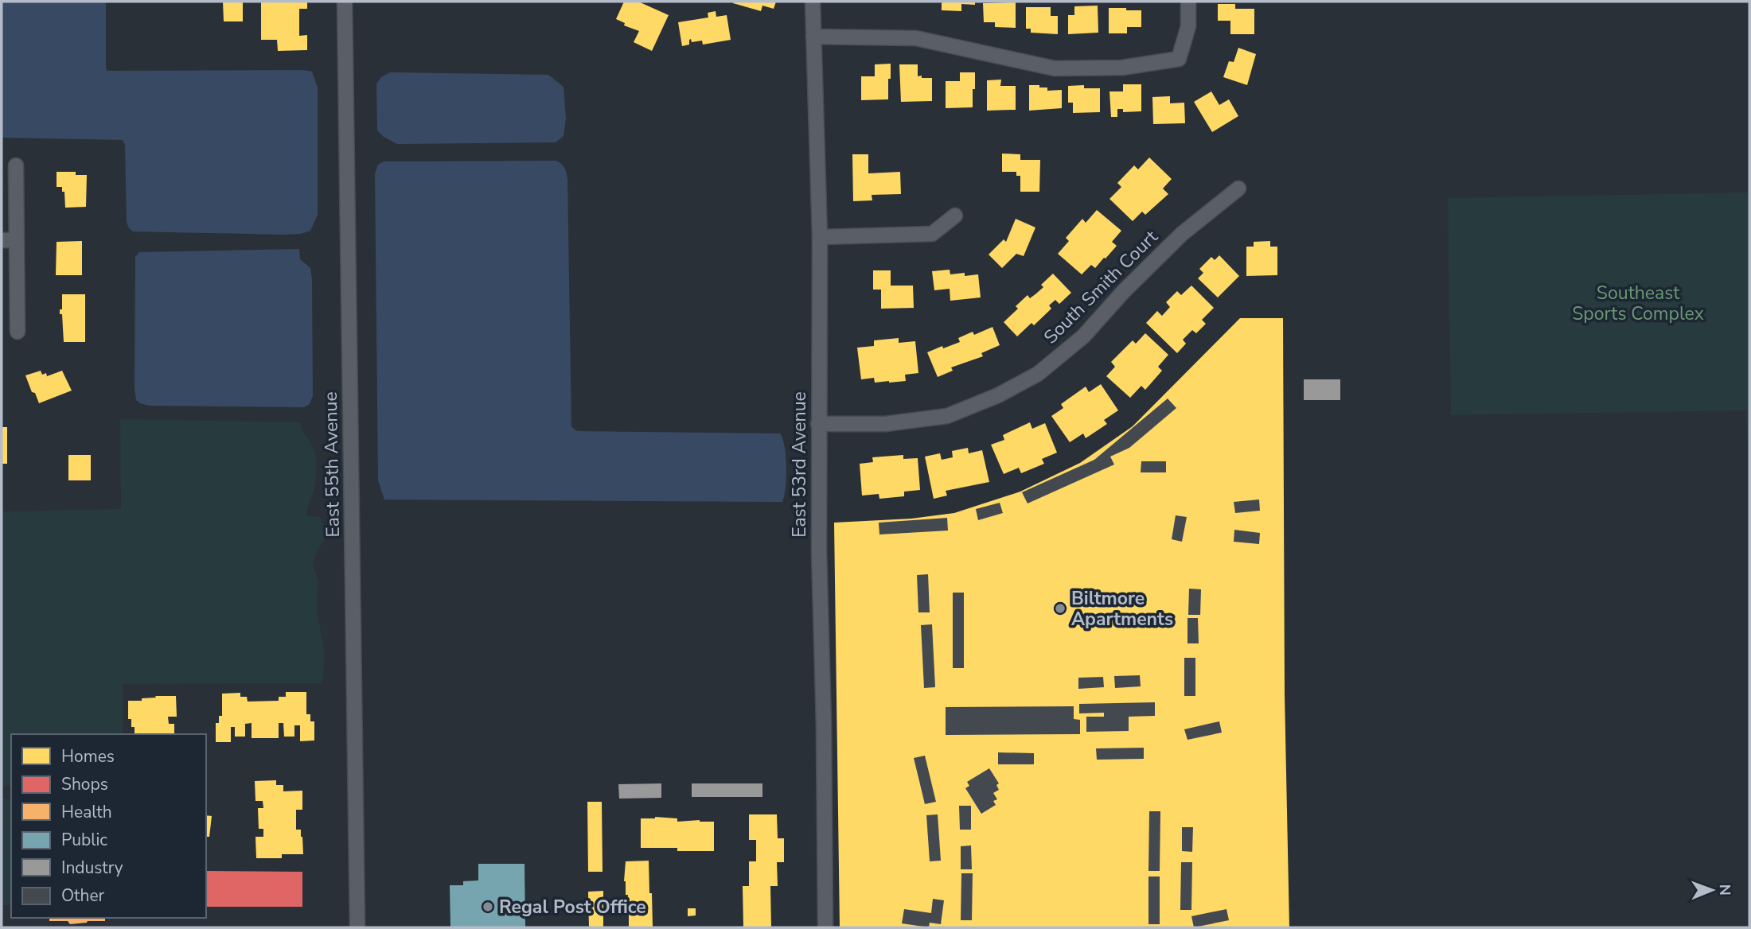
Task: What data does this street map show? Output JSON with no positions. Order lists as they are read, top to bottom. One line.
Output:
{"streets":{"street":["South Smith Court","East 55th Avenue","East 53rd Avenue"]},"crossings":[["South Smith Court","East 53rd Avenue"]],"parks":["Southeast Sports Complex"],"places":["Biltmore Apartments","Regal Post Office"],"legend":["Homes","Shops","Health","Public","Industry","Other"],"north":"right"}
